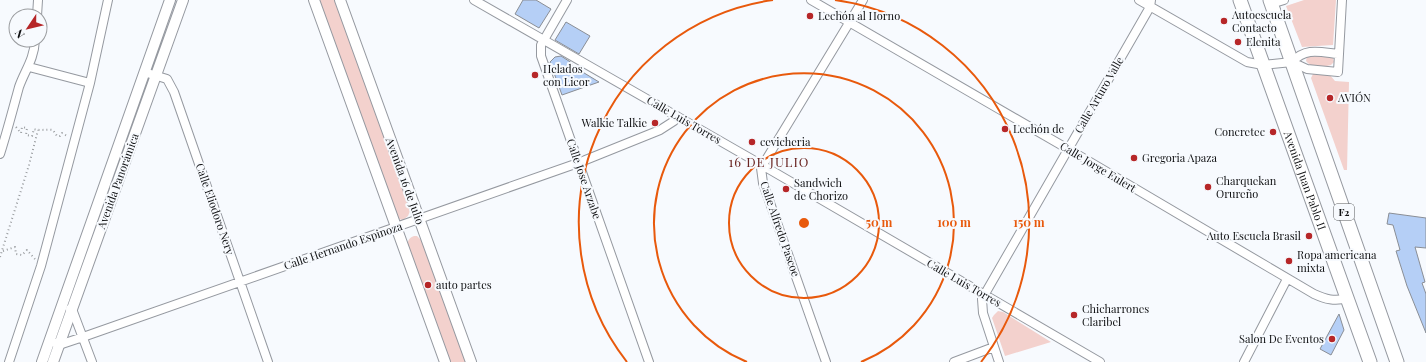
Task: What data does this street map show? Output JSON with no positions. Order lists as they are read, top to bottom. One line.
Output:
{"streets":{"highway":["Avenida Juan Pablo II","F2"],"street":["Calle Arturo Valle","Calle Luis Torres","Calle Jorge Eulert","Calle Jose Arzabe","Avenida Panorámica","Avenida 16 de Julio","Calle Eliodoro Nery","Calle Alfredo Pascoe","Calle Hernando Espinoza"]},"crossings":[["Calle Arturo Valle","Calle Luis Torres"],["Calle Arturo Valle","Calle Jorge Eulert"],["Calle Luis Torres","Calle Jose Arzabe"],["Calle Luis Torres","Calle Alfredo Pascoe"],["Calle Luis Torres","Calle Hernando Espinoza"],["Calle Jorge Eulert","Avenida Juan Pablo II"],["Calle Jose Arzabe","Calle Hernando Espinoza"],["Avenida Panorámica","Calle Eliodoro Nery"],["Avenida Panorámica","Calle Hernando Espinoza"],["Avenida 16 de Julio","Calle Hernando Espinoza"],["Calle Eliodoro Nery","Calle Hernando Espinoza"]],"districts":["16 DE JULIO"],"places":["Lechón al Horno","Autoescuela Contacto","Elenita","Helados con Licor","AVIÓN","Walkie Talkie","Lechón de","Concretec","cevicheria","Gregoria Apaza","Charquekan Orureño","Sandwich de Chorizo","Auto Escuela Brasil","Ropa americana mixta","auto partes","Chicharrones Claribel","Salon De Eventos"],"north":"bottom left","rings":["50 m","100 m","150 m"]}
